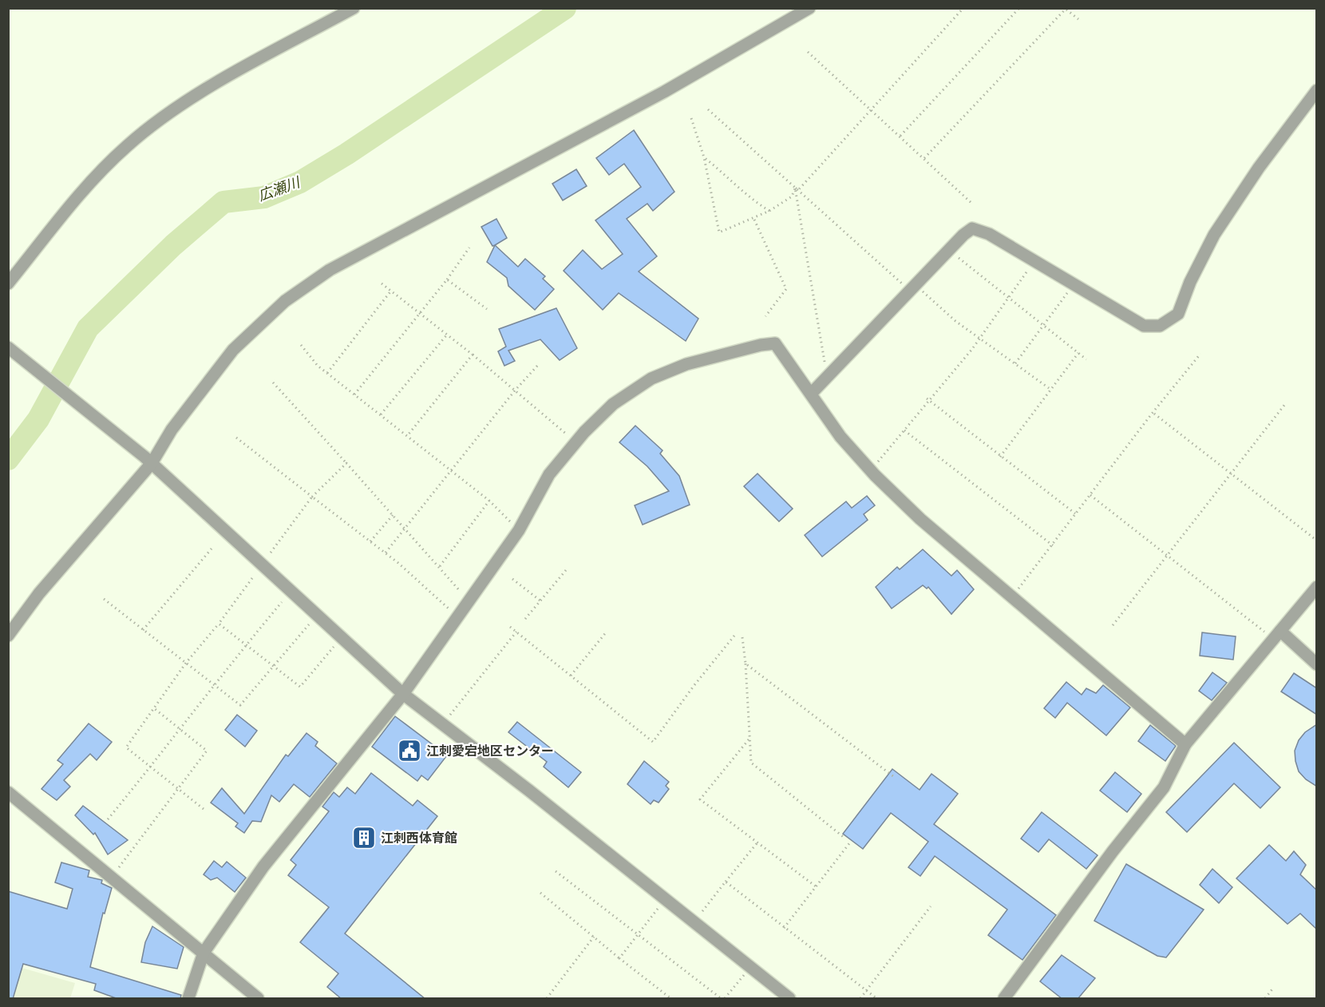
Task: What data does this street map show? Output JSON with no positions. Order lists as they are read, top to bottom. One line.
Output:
{"water":["広瀬川"],"places":{"public building":["江刺愛宕地区センター"],"building":["江刺西体育館"]}}
